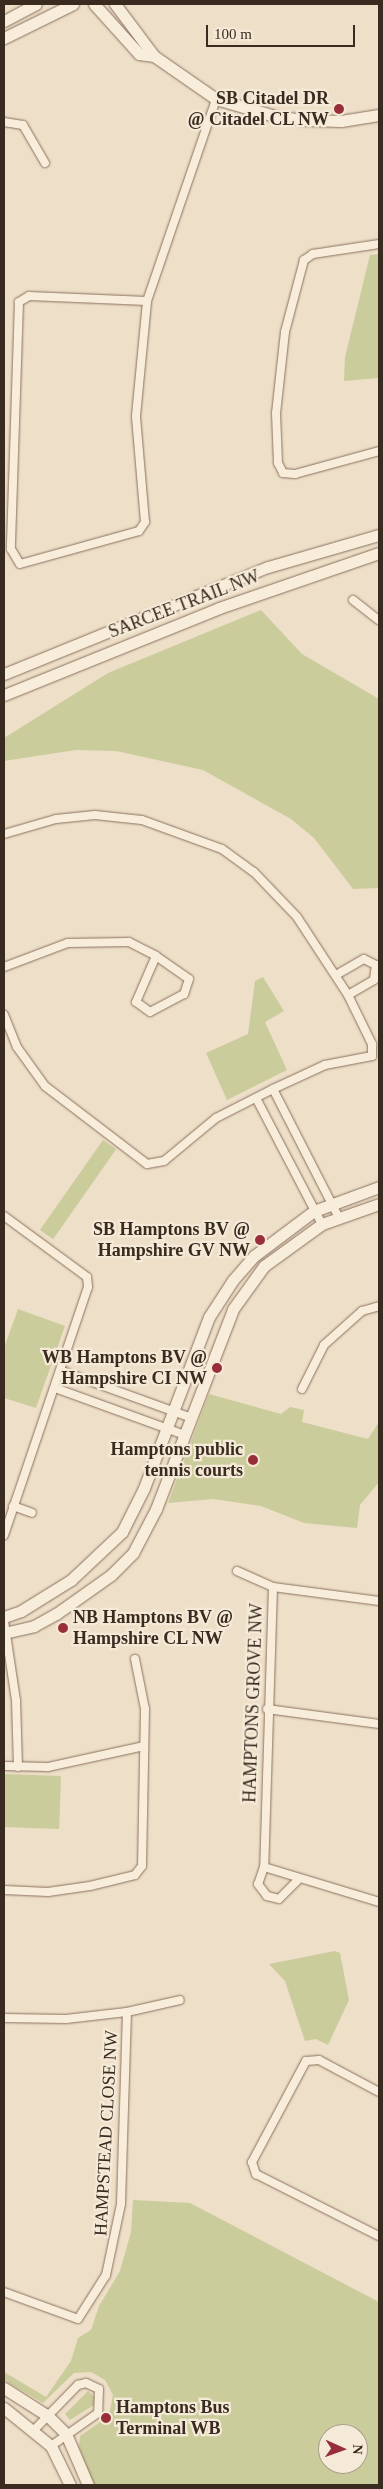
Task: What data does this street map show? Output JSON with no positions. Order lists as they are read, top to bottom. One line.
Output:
{"streets":{"street":["SARCEE TRAIL NW","HAMPTONS GROVE NW","HAMPSTEAD CLOSE NW"]},"places":["SB Citadel DR @ Citadel CL NW","SB Hamptons BV @ Hampshire GV NW","WB Hamptons BV @ Hampshire CI NW","Hamptons public tennis courts","NB Hamptons BV @ Hampshire CL NW","Hamptons Bus Terminal WB"],"scale_bar":"100 m","north":"right"}
